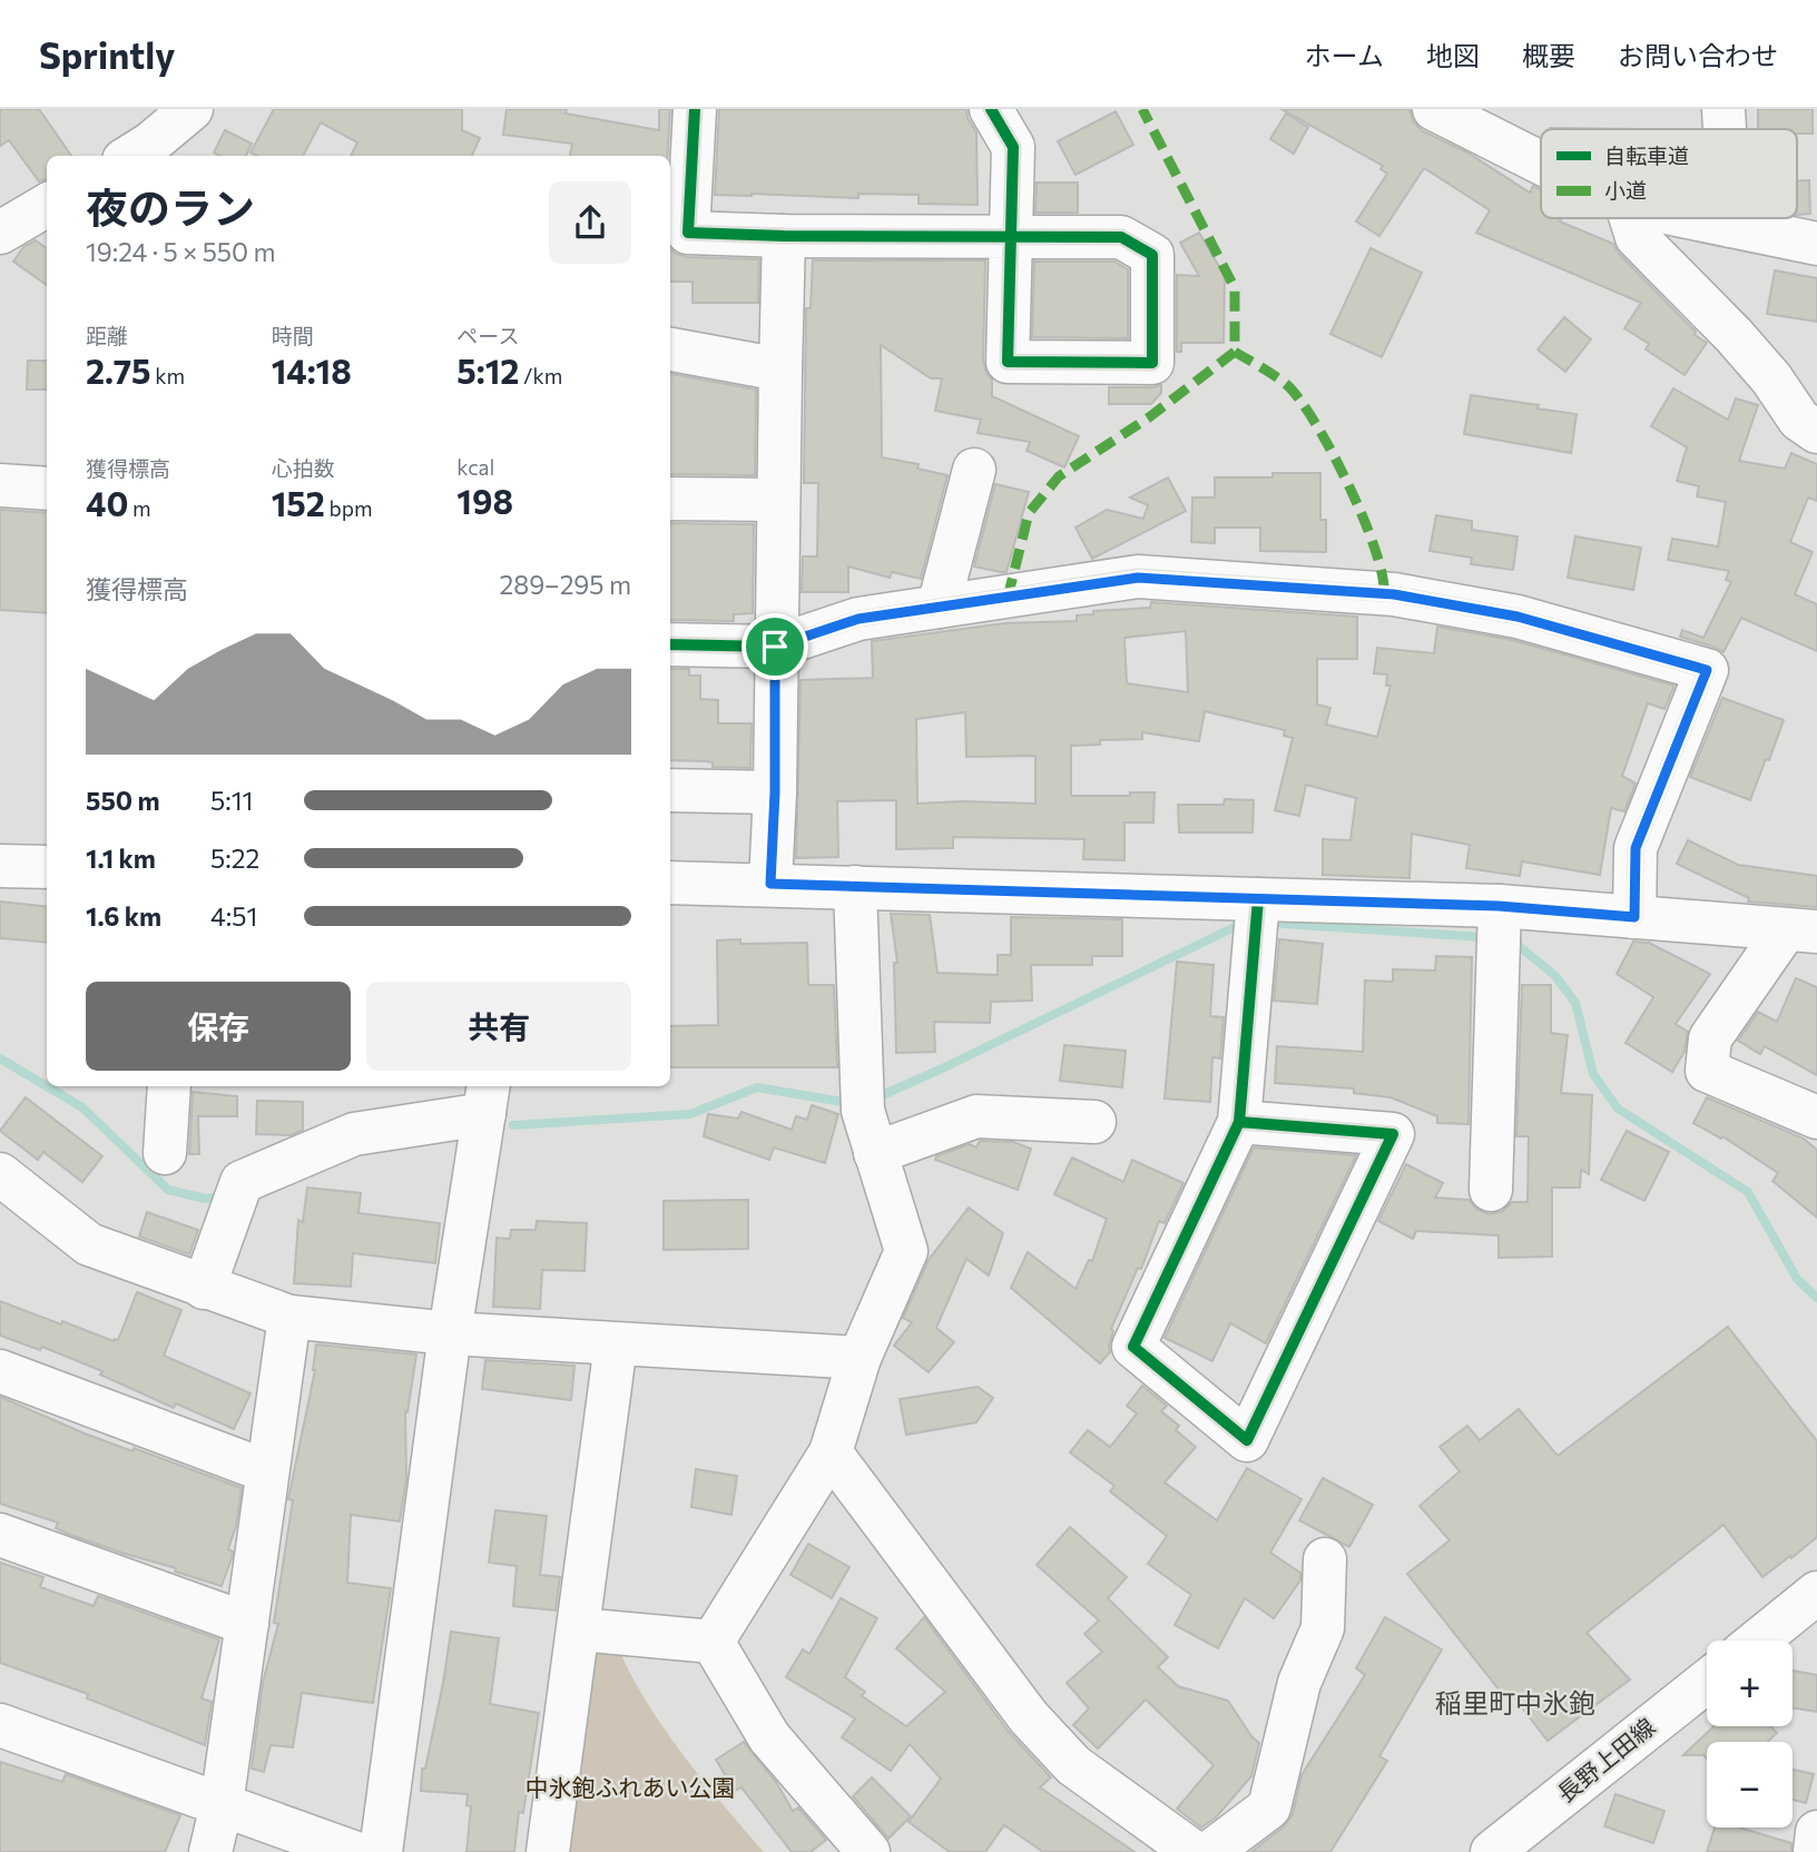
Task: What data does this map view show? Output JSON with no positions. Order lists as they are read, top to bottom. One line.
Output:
{"streets":{"street":["長野上田線"]},"districts":["稲里町中氷鉋"],"parks":["中氷鉋ふれあい公園"],"legend":["自転車道","小道"],"page":{"header":"Sprintly","nav":["ホーム","地図","概要","お問い合わせ"],"heading":["夜のラン","19:24 · 5 × 550 m"],"stats":[["距離","2.75 km"],["時間","14:18"],["ペース","5:12 /km"],["獲得標高","40 m"],["心拍数","152 bpm"],["kcal","198"]],"chart":["獲得標高","289–295 m"],"list":[{"name":"550 m","note":"5:11"},{"name":"1.1 km","note":"5:22"},{"name":"1.6 km","note":"4:51"}],"buttons":["保存","共有"],"map_buttons":["+","−"]}}
